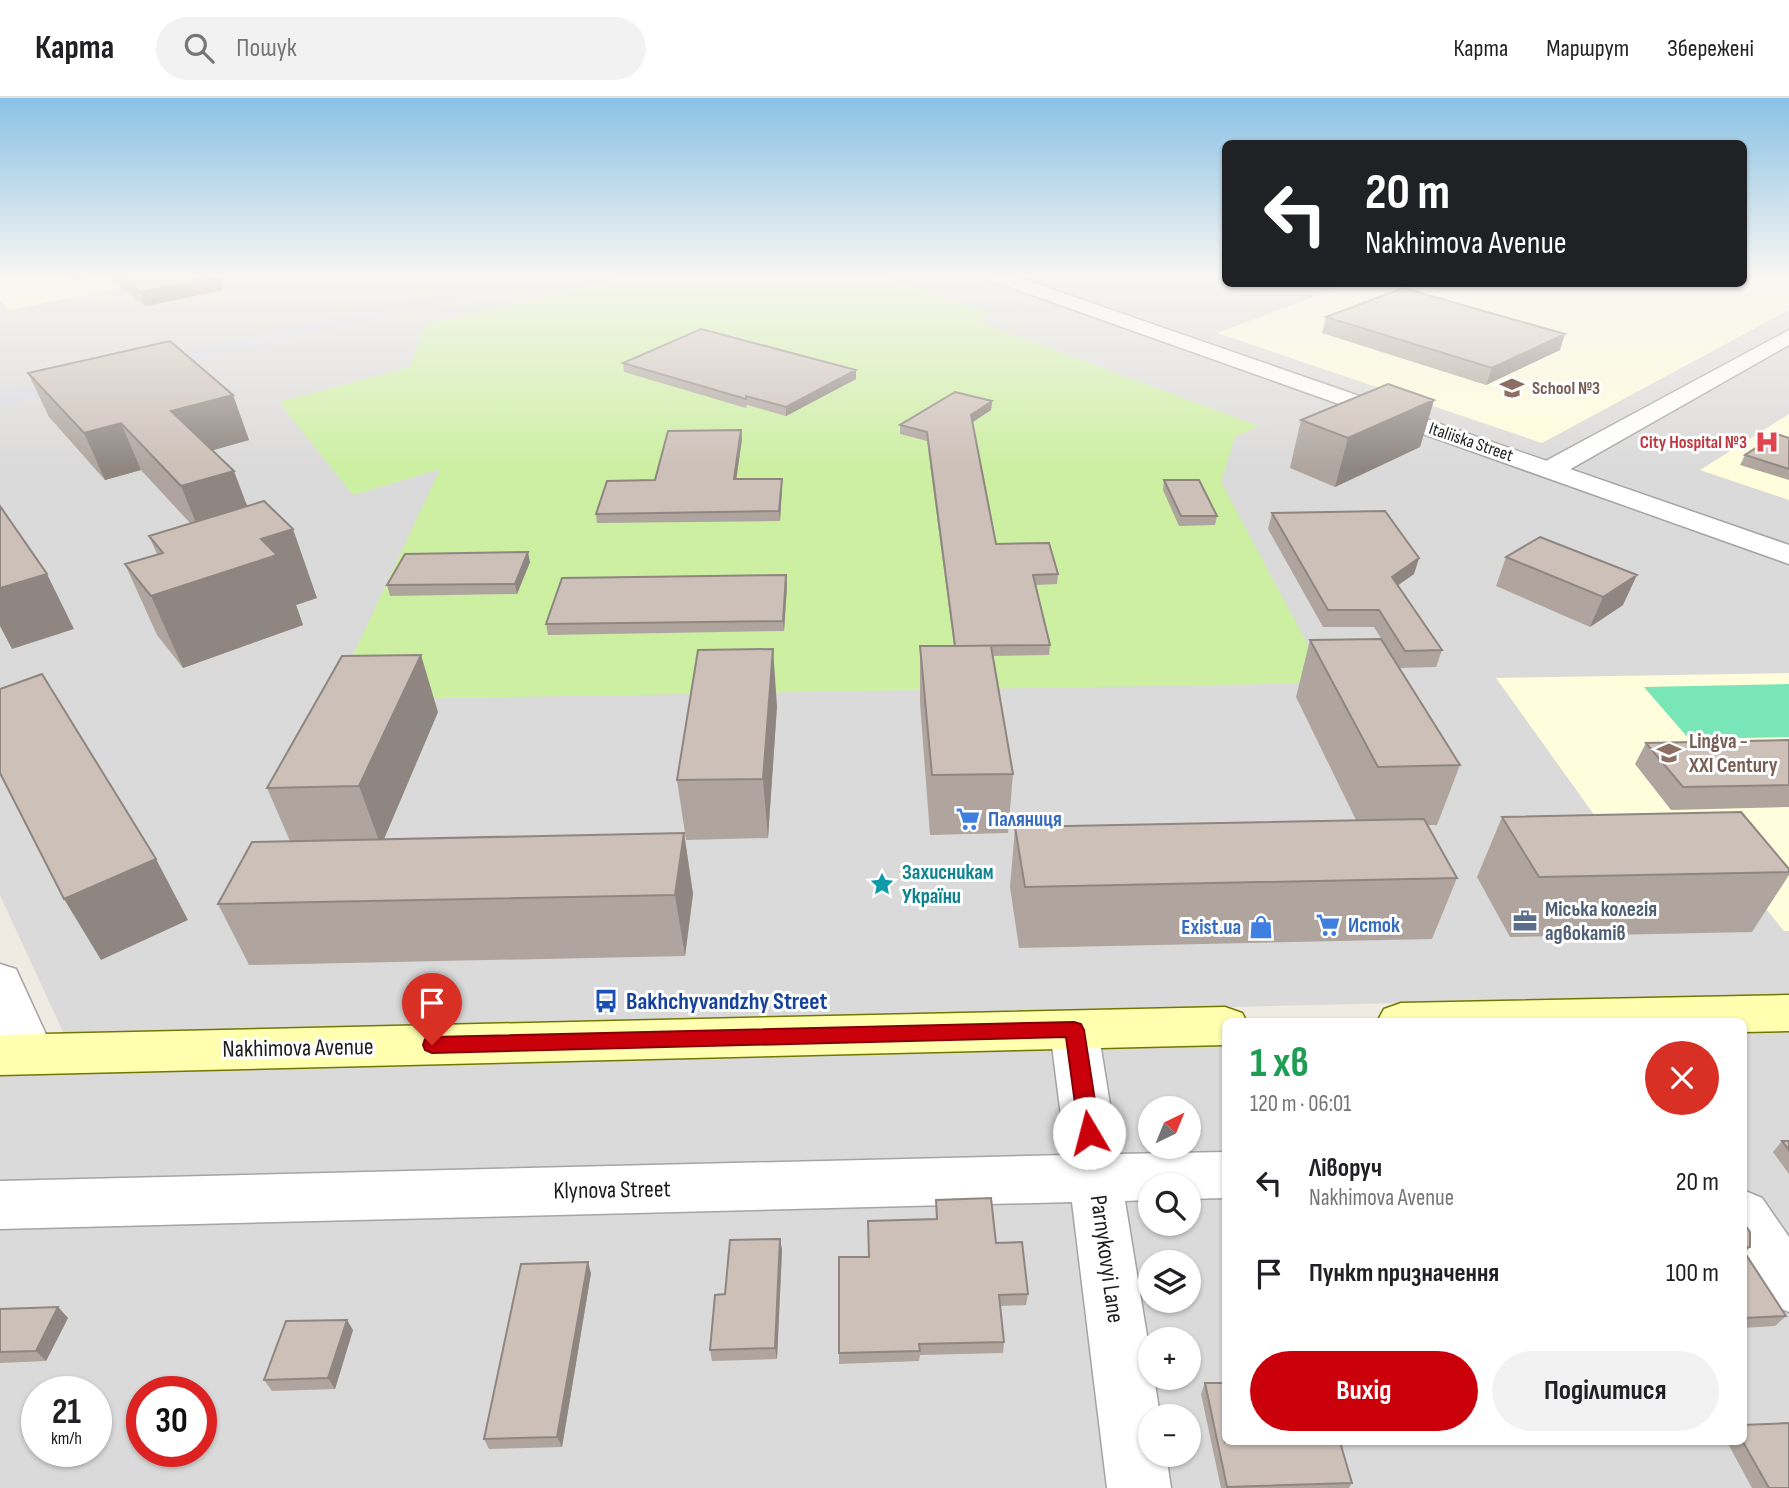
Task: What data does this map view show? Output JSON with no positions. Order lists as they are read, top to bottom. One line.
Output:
{"streets":{"main road":["Nakhimova Avenue"],"street":["Italiiska Street","Klynova Street","Parnykovyi Lane"]},"crossings":[["Nakhimova Avenue","Parnykovyi Lane"],["Klynova Street","Parnykovyi Lane"]],"places":{"school or university":["School №3","Lingva - XXI Century"],"hospital":["City Hospital №3"],"supermarket":["Паляниця","Исток"],"place":["Захисникам України"],"office":["Міська колегія адвокатів"],"shop":["Exist.ua"],"bus stop":["Bakhchyvandzhy Street"]},"north":"top right","page":{"header":"Карта","search":"Пошук","nav":["Карта","Маршрут","Збережені"],"turn":["20 m","Nakhimova Avenue"],"heading":["1 хв","120 m · 06:01"],"map_buttons":["+","−"],"list":[{"name":"Ліворуч","note":"Nakhimova Avenue","value":"20 m"},{"name":"Пункт призначення","value":"100 m"}],"buttons":["Вихід","Поділитися"],"speed":"21 km/h","limit":"30"}}
